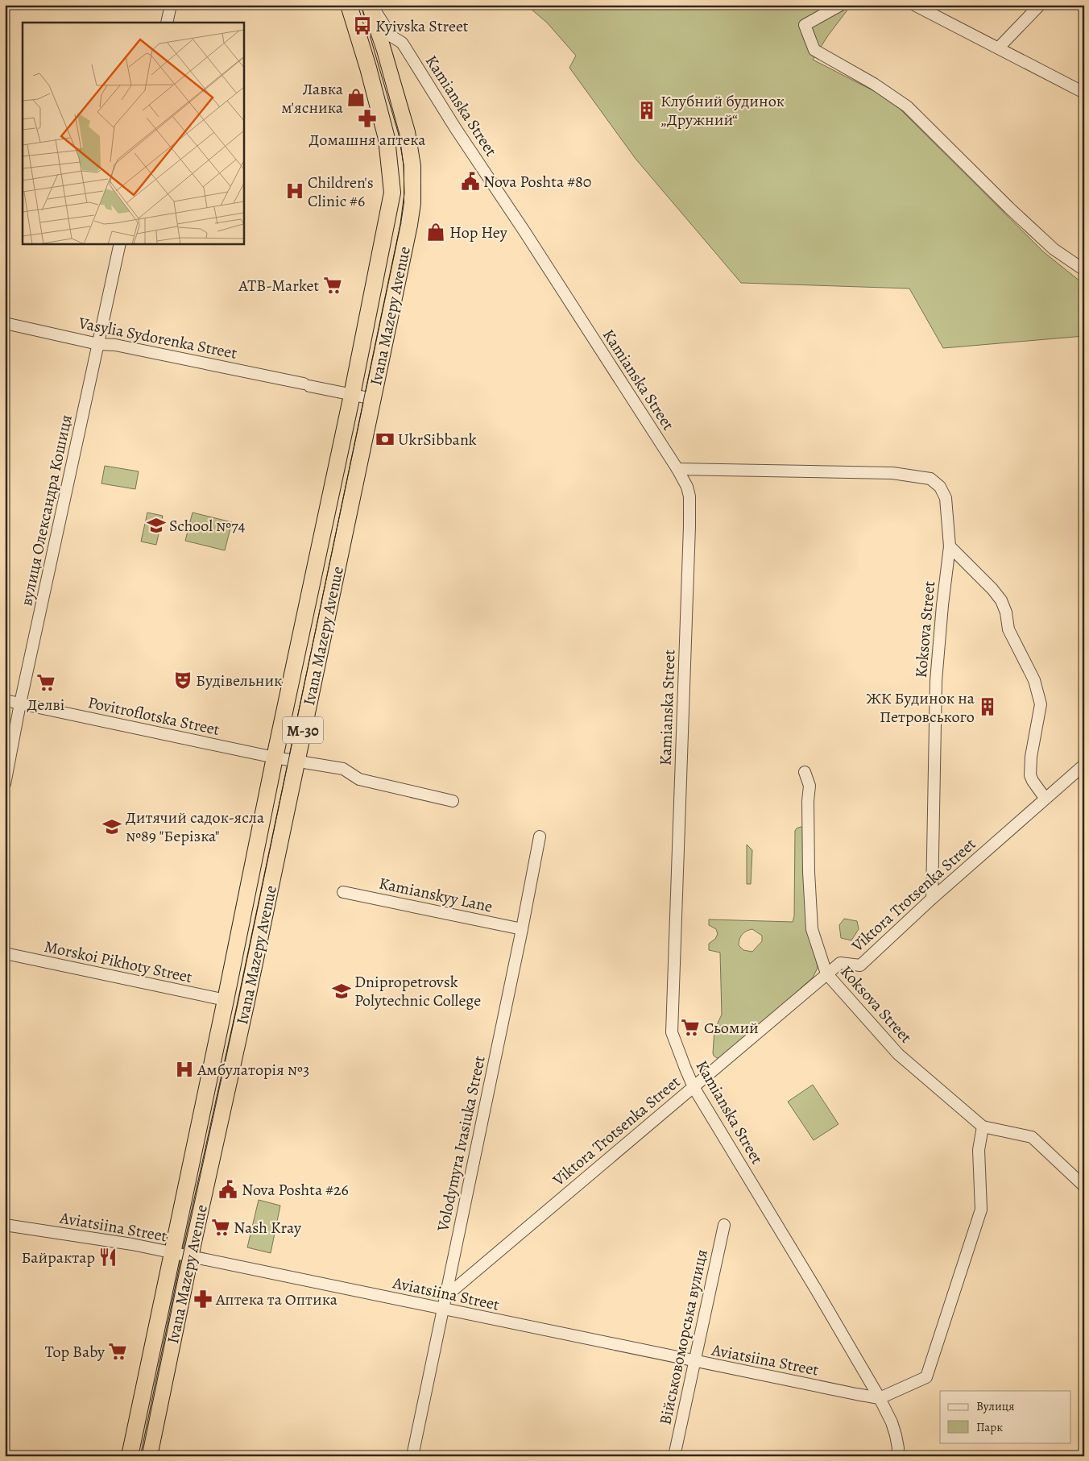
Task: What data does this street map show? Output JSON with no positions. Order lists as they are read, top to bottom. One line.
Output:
{"streets":{"highway":["Ivana Mazepy Avenue","М-30"],"street":["Kamianska Street","Vasylia Sydorenka Street","вулиця Олександра Кошиця","Koksova Street","Povitroflotska Street","Kamianskyy Lane","Viktora Trotsenka Street","Morskoi Pikhoty Street","Volodymyra Ivasiuka Street","Aviatsiina Street","Військовоморська вулиця"]},"crossings":[["Kamianska Street","Ivana Mazepy Avenue"],["Kamianska Street","Koksova Street"],["Kamianska Street","Viktora Trotsenka Street"],["Kamianska Street","Aviatsiina Street"],["Ivana Mazepy Avenue","Vasylia Sydorenka Street"],["Ivana Mazepy Avenue","Povitroflotska Street"],["Ivana Mazepy Avenue","Morskoi Pikhoty Street"],["Ivana Mazepy Avenue","Aviatsiina Street"],["Vasylia Sydorenka Street","вулиця Олександра Кошиця"],["вулиця Олександра Кошиця","Povitroflotska Street"],["Koksova Street","Viktora Trotsenka Street"],["Kamianskyy Lane","Volodymyra Ivasiuka Street"],["Viktora Trotsenka Street","Volodymyra Ivasiuka Street"],["Volodymyra Ivasiuka Street","Aviatsiina Street"],["Aviatsiina Street","Військовоморська вулиця"]],"places":{"bus stop":["Kyivska Street"],"shop":["Лавка м'ясника","Hop Hey"],"building":["Клубний будинок „Дружний“","ЖК Будинок на Петровського"],"pharmacy":["Домашня аптека","Аптека та Оптика"],"public building":["Nova Poshta #80","Nova Poshta #26"],"hospital":["Children's Clinic #6","Амбулаторія №3"],"supermarket":["ATB-Market","Делві","Сьомий","Nash Kray","Top Baby"],"bank":["UkrSibbank"],"school or university":["School №74","Дитячий садок-ясла №89 \"Берізка\"","Dnipropetrovsk Polytechnic College"],"theatre":["Будівельник"],"restaurant":["Байрактар"]},"legend":["Вулиця","Парк"]}
